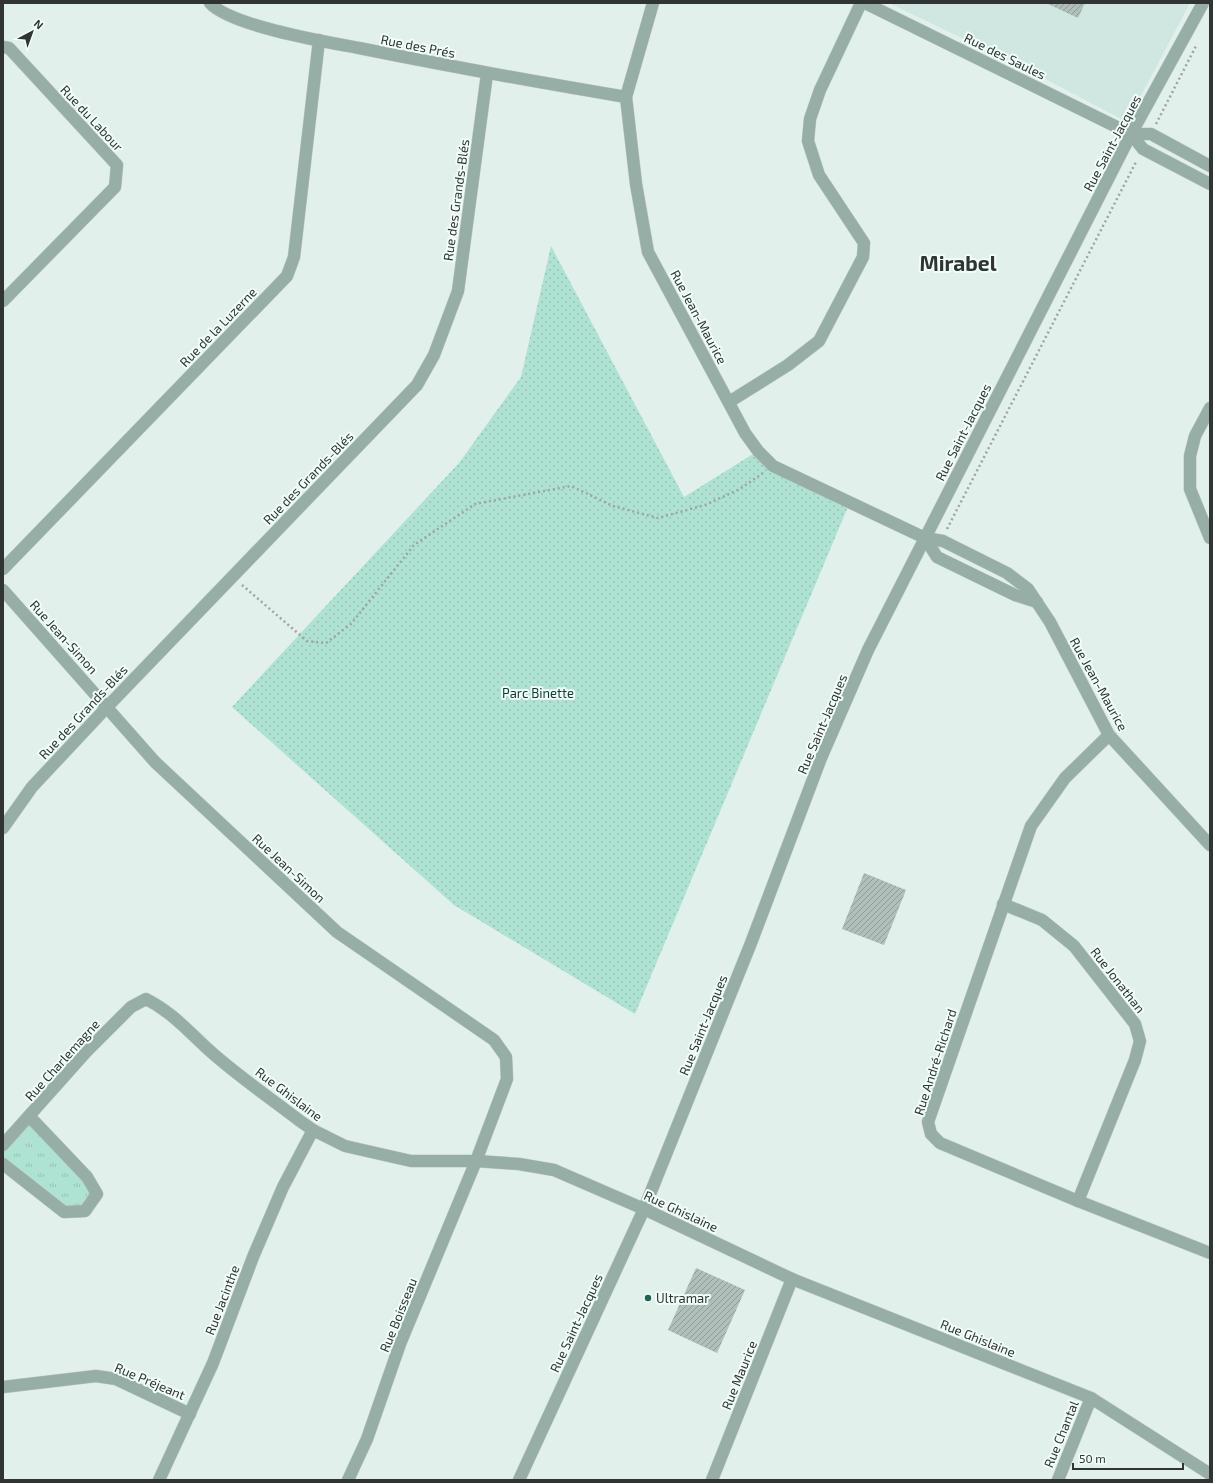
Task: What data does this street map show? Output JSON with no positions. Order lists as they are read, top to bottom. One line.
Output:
{"streets":{"street":["Rue des Prés","Rue des Saules","Rue du Labour","Rue Saint-Jacques","Rue des Grands-Blés","Rue Jean-Maurice","Rue de la Luzerne","Rue Jean-Simon","Rue Jonathan","Rue Charlemagne","Rue André-Richard","Rue Ghislaine","Rue Jacinthe","Rue Boisseau","Rue Maurice","Rue Préjeant","Rue Chantal"]},"crossings":[["Rue des Prés","Rue des Grands-Blés"],["Rue des Prés","Rue Jean-Maurice"],["Rue des Prés","Rue de la Luzerne"],["Rue des Saules","Rue Saint-Jacques"],["Rue Saint-Jacques","Rue Jean-Maurice"],["Rue Saint-Jacques","Rue Ghislaine"],["Rue des Grands-Blés","Rue Jean-Simon"],["Rue Jean-Maurice","Rue André-Richard"],["Rue Jean-Simon","Rue Ghislaine"],["Rue Jean-Simon","Rue Boisseau"],["Rue Jonathan","Rue André-Richard"],["Rue Charlemagne","Rue Ghislaine"],["Rue Ghislaine","Rue Jacinthe"],["Rue Ghislaine","Rue Boisseau"],["Rue Ghislaine","Rue Maurice"],["Rue Ghislaine","Rue Chantal"],["Rue Jacinthe","Rue Préjeant"]],"districts":["Mirabel"],"parks":["Parc Binette"],"places":["Ultramar"],"scale_bar":"50 m","north":"top right"}
